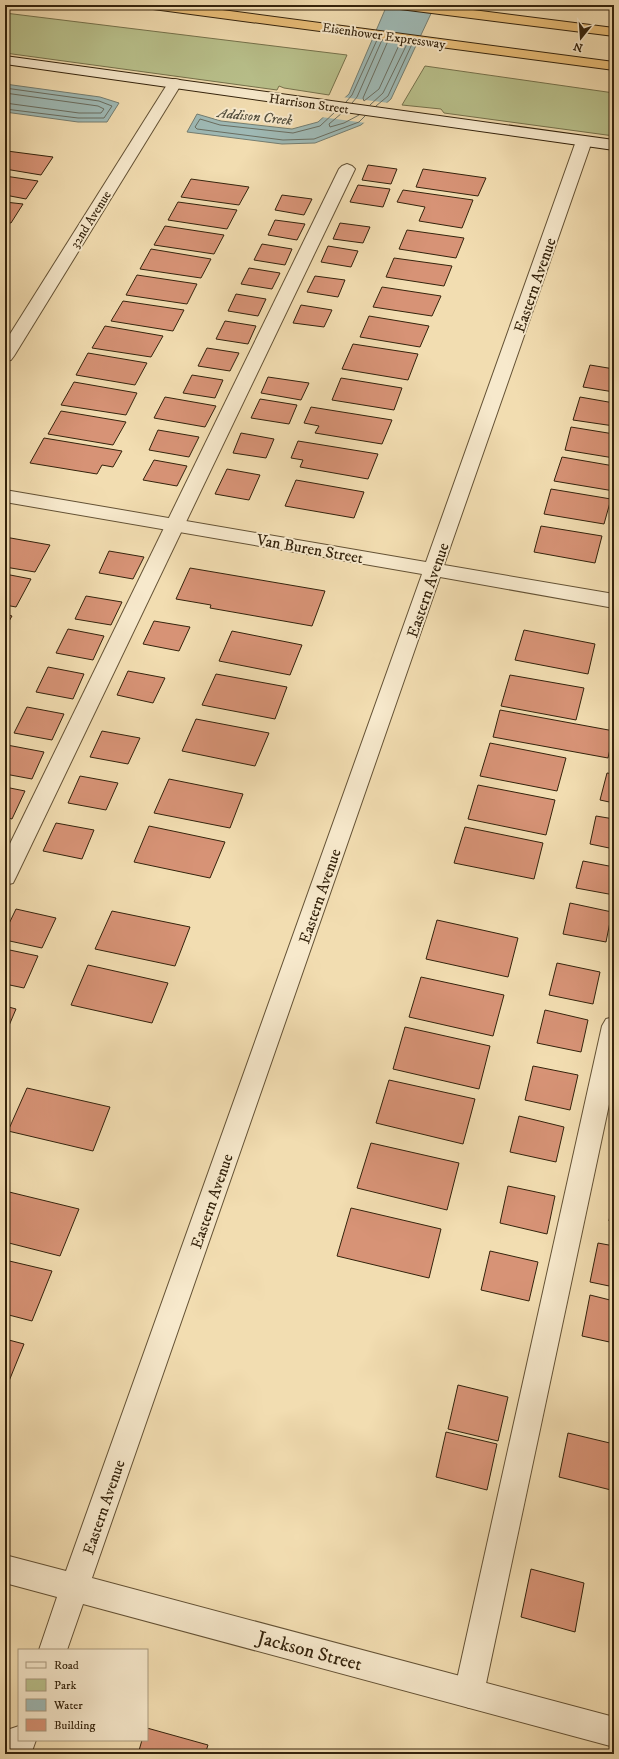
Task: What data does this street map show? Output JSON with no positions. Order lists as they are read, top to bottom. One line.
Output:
{"streets":{"highway":["Eisenhower Expressway"],"street":["Harrison Street","32nd Avenue","Eastern Avenue","Van Buren Street","Jackson Street"]},"crossings":[["Harrison Street","32nd Avenue"],["Harrison Street","Eastern Avenue"],["Eastern Avenue","Van Buren Street"],["Eastern Avenue","Jackson Street"]],"water":["Addison Creek"],"legend":["Road","Park","Water","Building"],"north":"bottom"}
